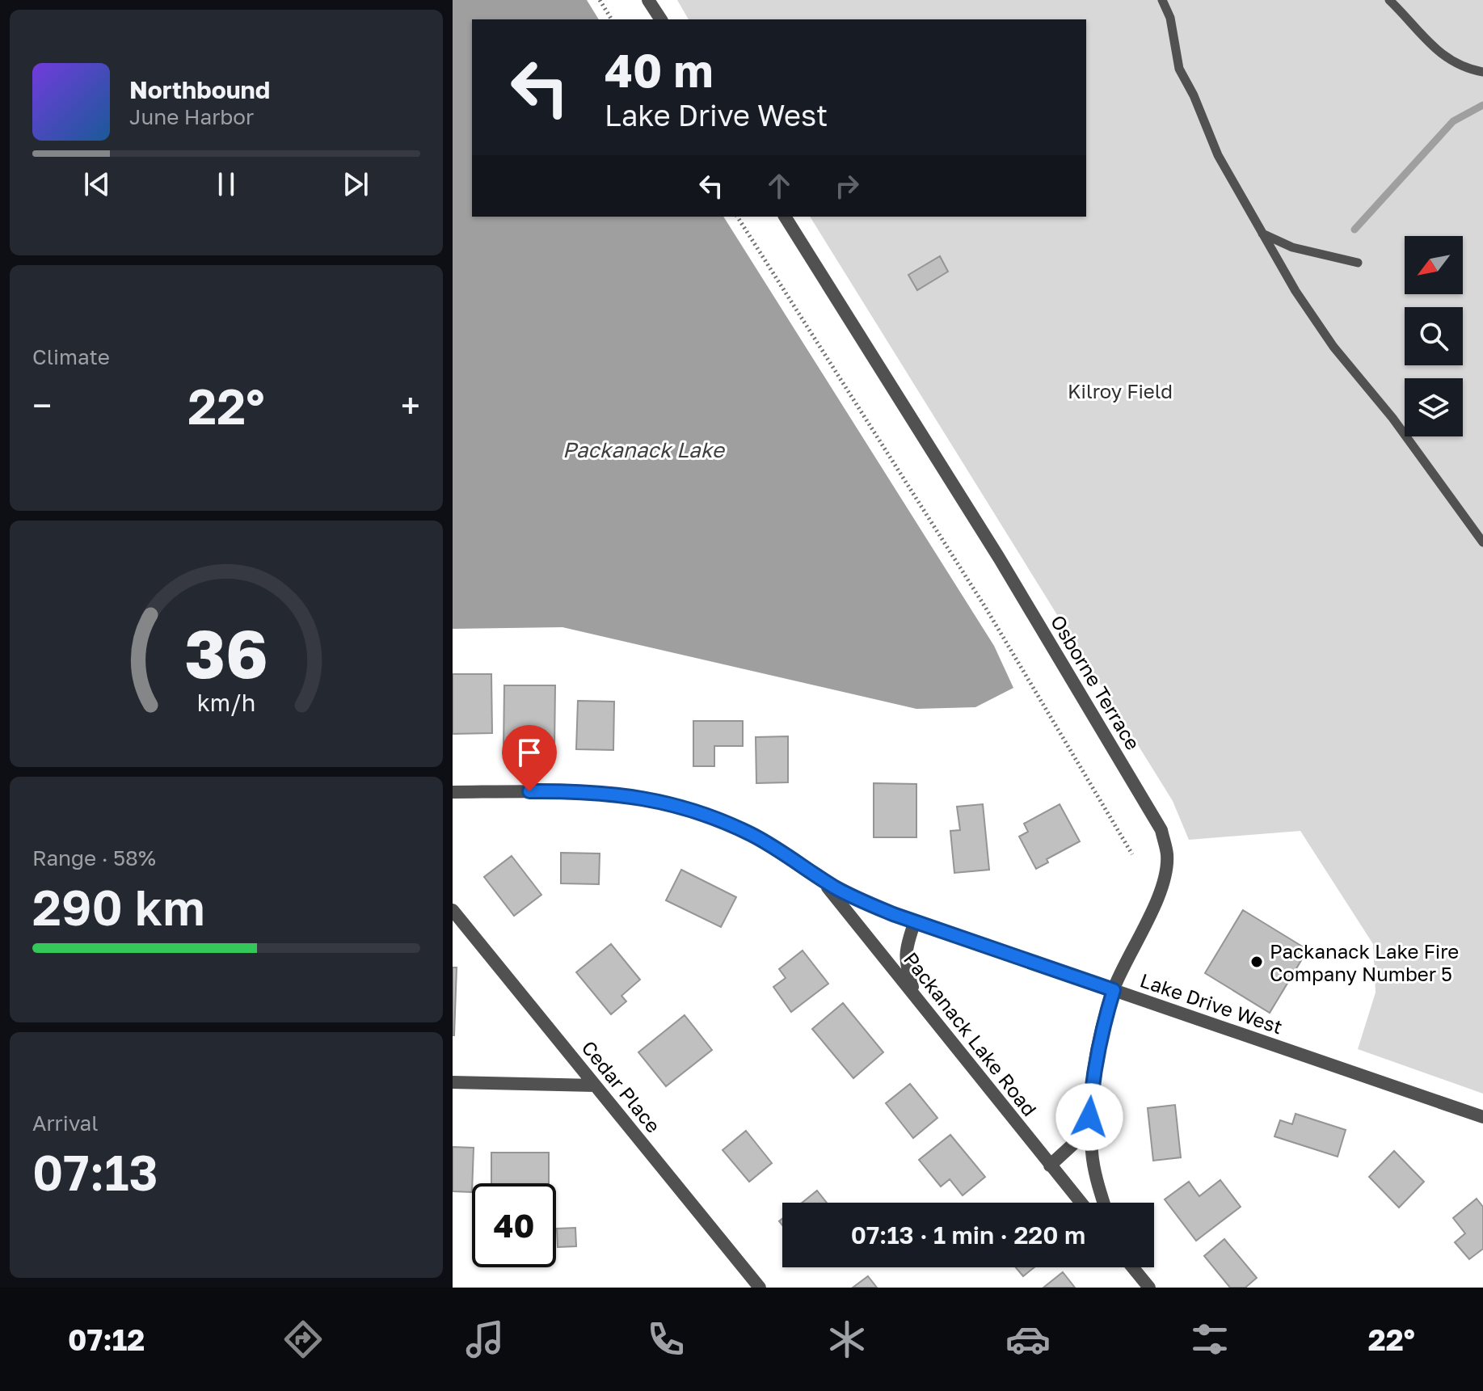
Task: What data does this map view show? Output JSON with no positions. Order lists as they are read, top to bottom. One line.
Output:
{"streets":{"street":["Osborne Terrace","Lake Drive West","Packanack Lake Road","Cedar Place"]},"crossings":[["Osborne Terrace","Lake Drive West"],["Lake Drive West","Packanack Lake Road"]],"water":["Packanack Lake"],"parks":["Kilroy Field"],"places":["Packanack Lake Fire Company Number 5"],"north":"bottom left","page":{"turn":["40 m","Lake Drive West"],"song":["Northbound","June Harbor"],"tile":["Climate",["Range · 58%","290 km"],["Arrival","07:13"]],"heat":["−","22°","+"],"limit":"40","trip":"07:13 · 1 min · 220 m","tabs":["07:12","22°"],"gauge":["36","km/h"]}}
